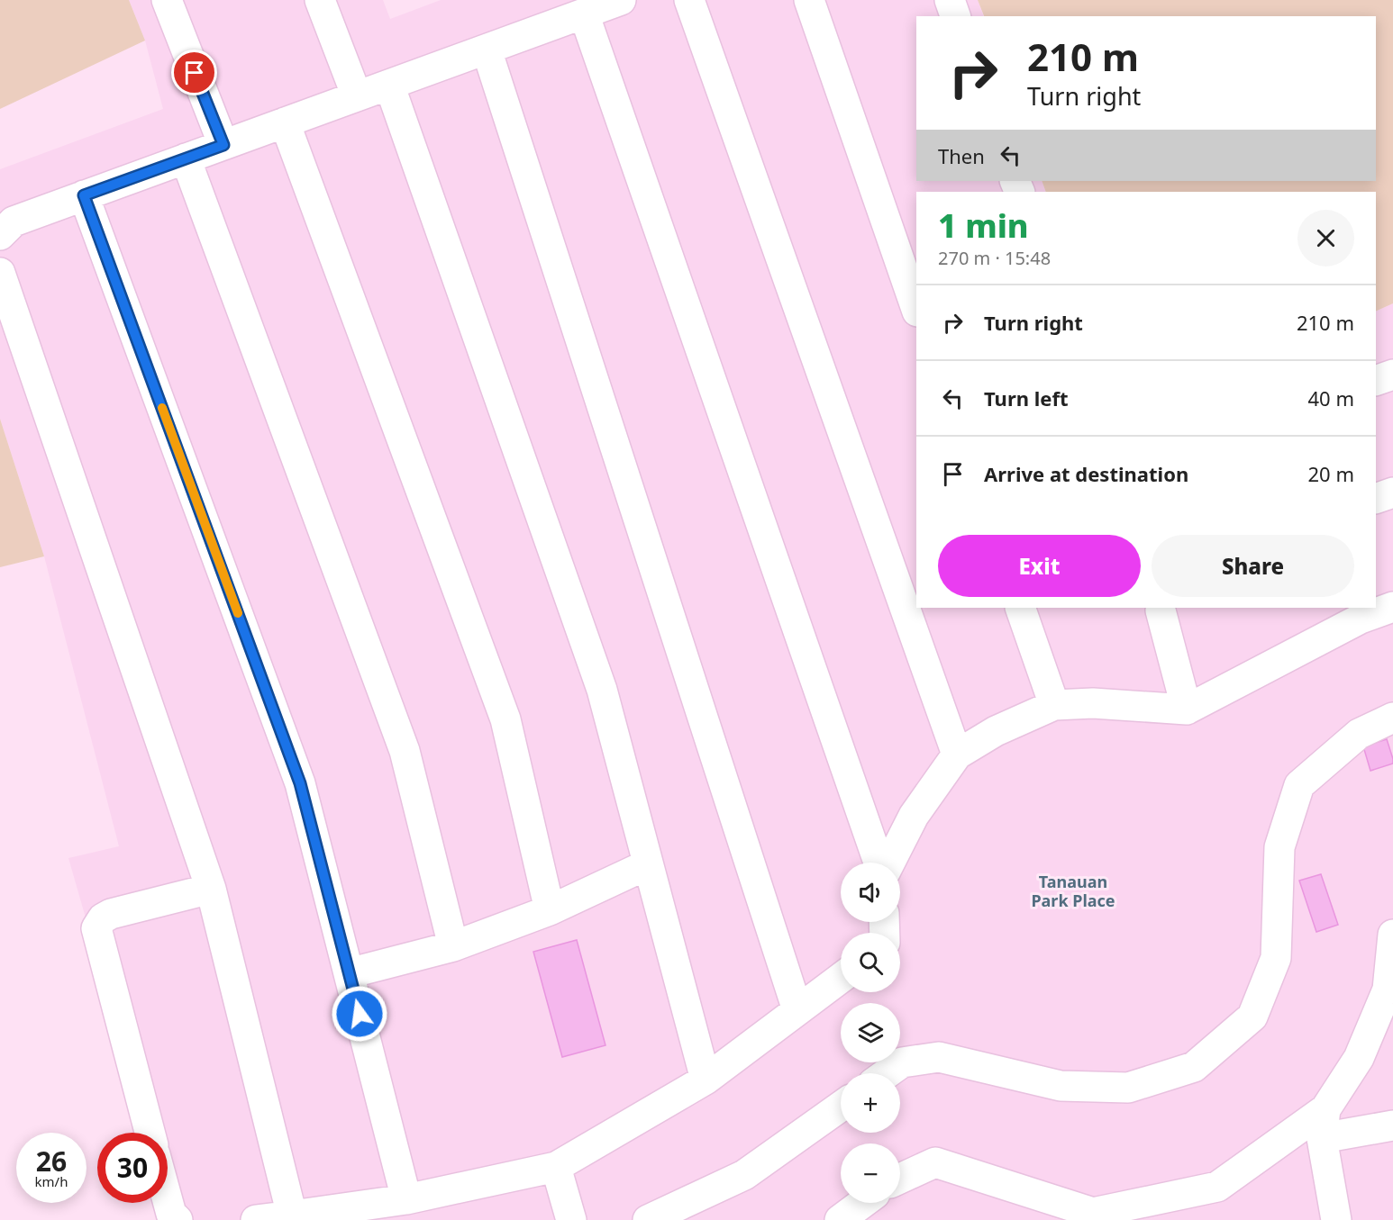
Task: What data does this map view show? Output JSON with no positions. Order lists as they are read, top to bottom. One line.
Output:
{"districts":["Tanauan Park Place"],"page":{"turn":["210 m","Turn right"],"then":"Then","heading":["1 min","270 m · 15:48"],"list":[{"name":"Turn right","value":"210 m"},{"name":"Turn left","value":"40 m"},{"name":"Arrive at destination","value":"20 m"}],"buttons":["Exit","Share"],"map_buttons":["+","−"],"speed":"26 km/h","limit":"30"}}
